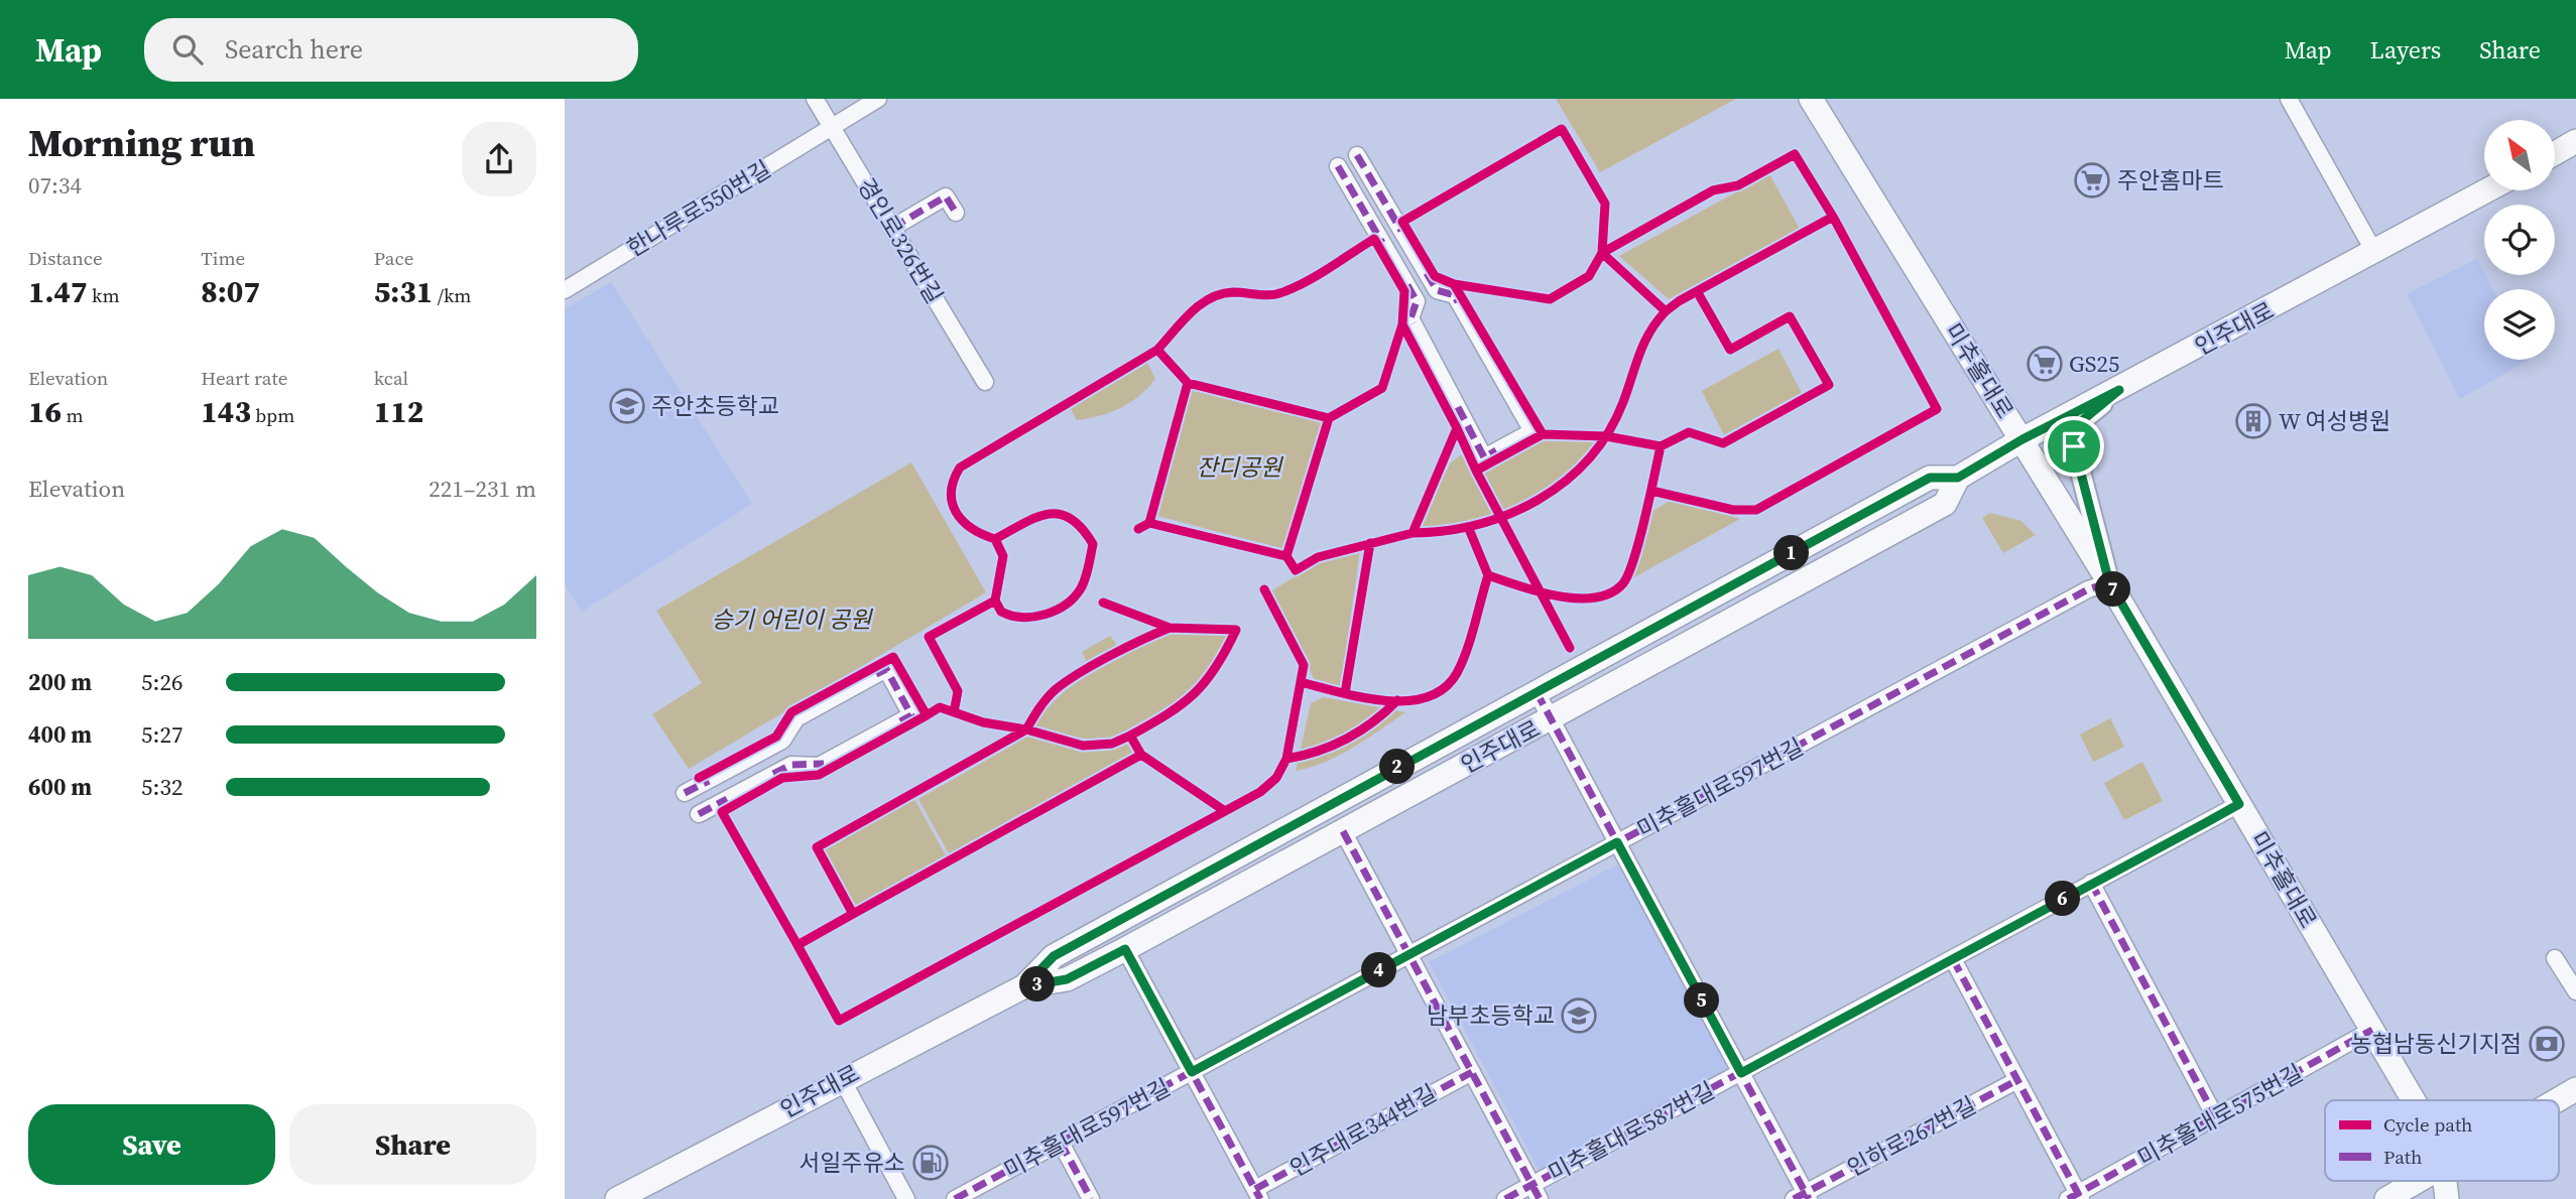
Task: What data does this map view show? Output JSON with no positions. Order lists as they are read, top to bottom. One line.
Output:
{"streets":{"main road":["인주대로","미추홀대로"],"street":["한나루로550번길","경인로326번길","미추홀대로597번길","미추홀대로575번길","인주대로344번길","미추홀대로587번길","인하로267번길"]},"crossings":[["한나루로550번길","경인로326번길"],["인주대로","미추홀대로"],["인주대로","인주대로344번길"],["미추홀대로","미추홀대로597번길"],["미추홀대로","미추홀대로575번길"],["미추홀대로","미추홀대로587번길"],["미추홀대로597번길","인주대로344번길"]],"parks":["잔디공원","승기 어린이 공원"],"places":{"supermarket":["주안홈마트","GS25"],"school or university":["주안초등학교","남부초등학교"],"building":["W 여성병원"],"bank":["농협남동신기지점"],"fuel station":["서일주유소"]},"legend":["Cycle path","Path"],"north":"top left","page":{"header":"Map","search":"Search here","nav":["Map","Layers","Share"],"heading":["Morning run","07:34"],"stats":[["Distance","1.47 km"],["Time","8:07"],["Pace","5:31 /km"],["Elevation","16 m"],["Heart rate","143 bpm"],["kcal","112"]],"chart":["Elevation","221–231 m"],"pins":["1","7","2","6","4","3","5"],"list":[{"name":"200 m","note":"5:26"},{"name":"400 m","note":"5:27"},{"name":"600 m","note":"5:32"}],"buttons":["Save","Share"]}}
